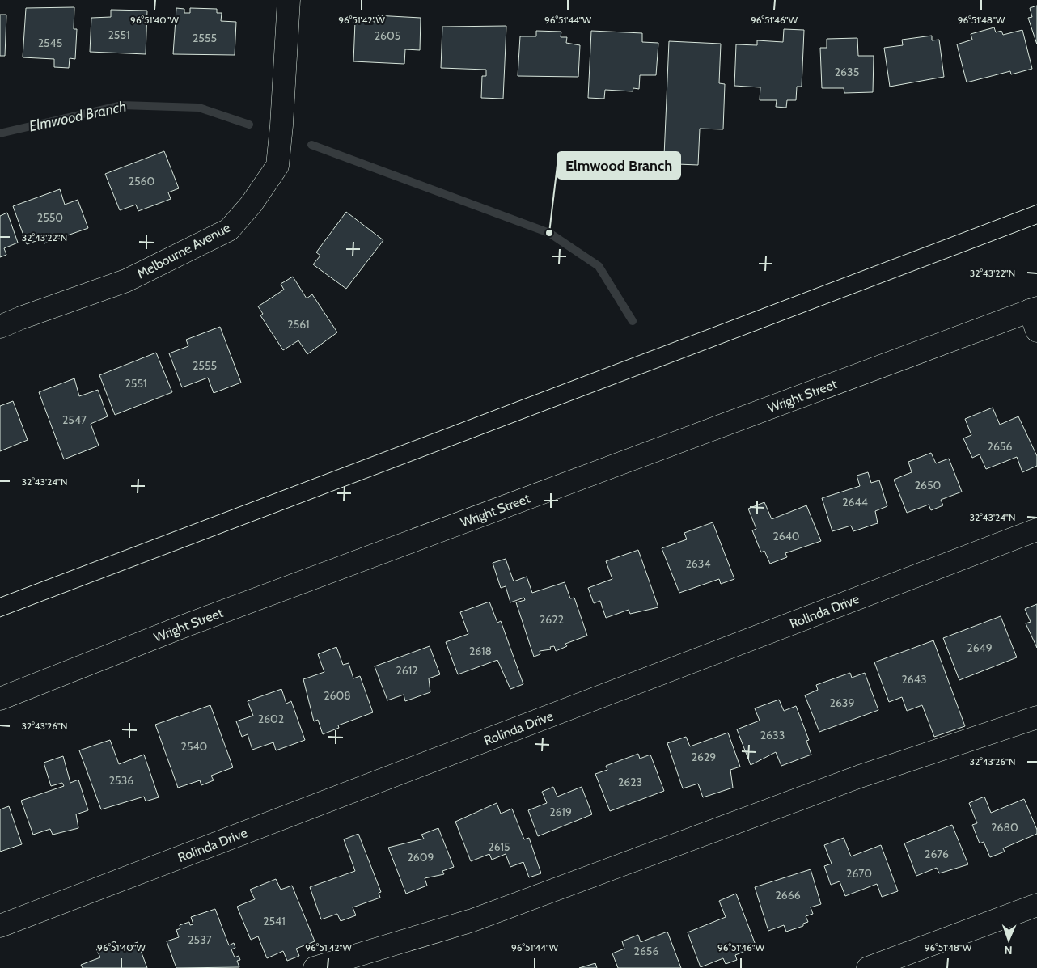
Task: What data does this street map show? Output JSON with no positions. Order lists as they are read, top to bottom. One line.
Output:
{"streets":{"street":["Melbourne Avenue","Wright Street","Rolinda Drive"]},"water":["Elmwood Branch"],"places":["Elmwood Branch"],"house_numbers":["2551","2605","2555","2545","2635","2560","2550","2561","2555","2551","2547","2656","2650","2644","2640","2634","2622","2649","2618","2612","2643","2608","2639","2602","2633","2540","2629","2536","2623","2619","2680","2615","2676","2609","2670","2666","2541","2537","2656"],"north":"bottom","coordinates":["96°51'40\"W","96°51'42\"W","96°51'44\"W","96°51'46\"W","96°51'48\"W","32°43'22\"N","32°43'24\"N","32°43'26\"N"]}
